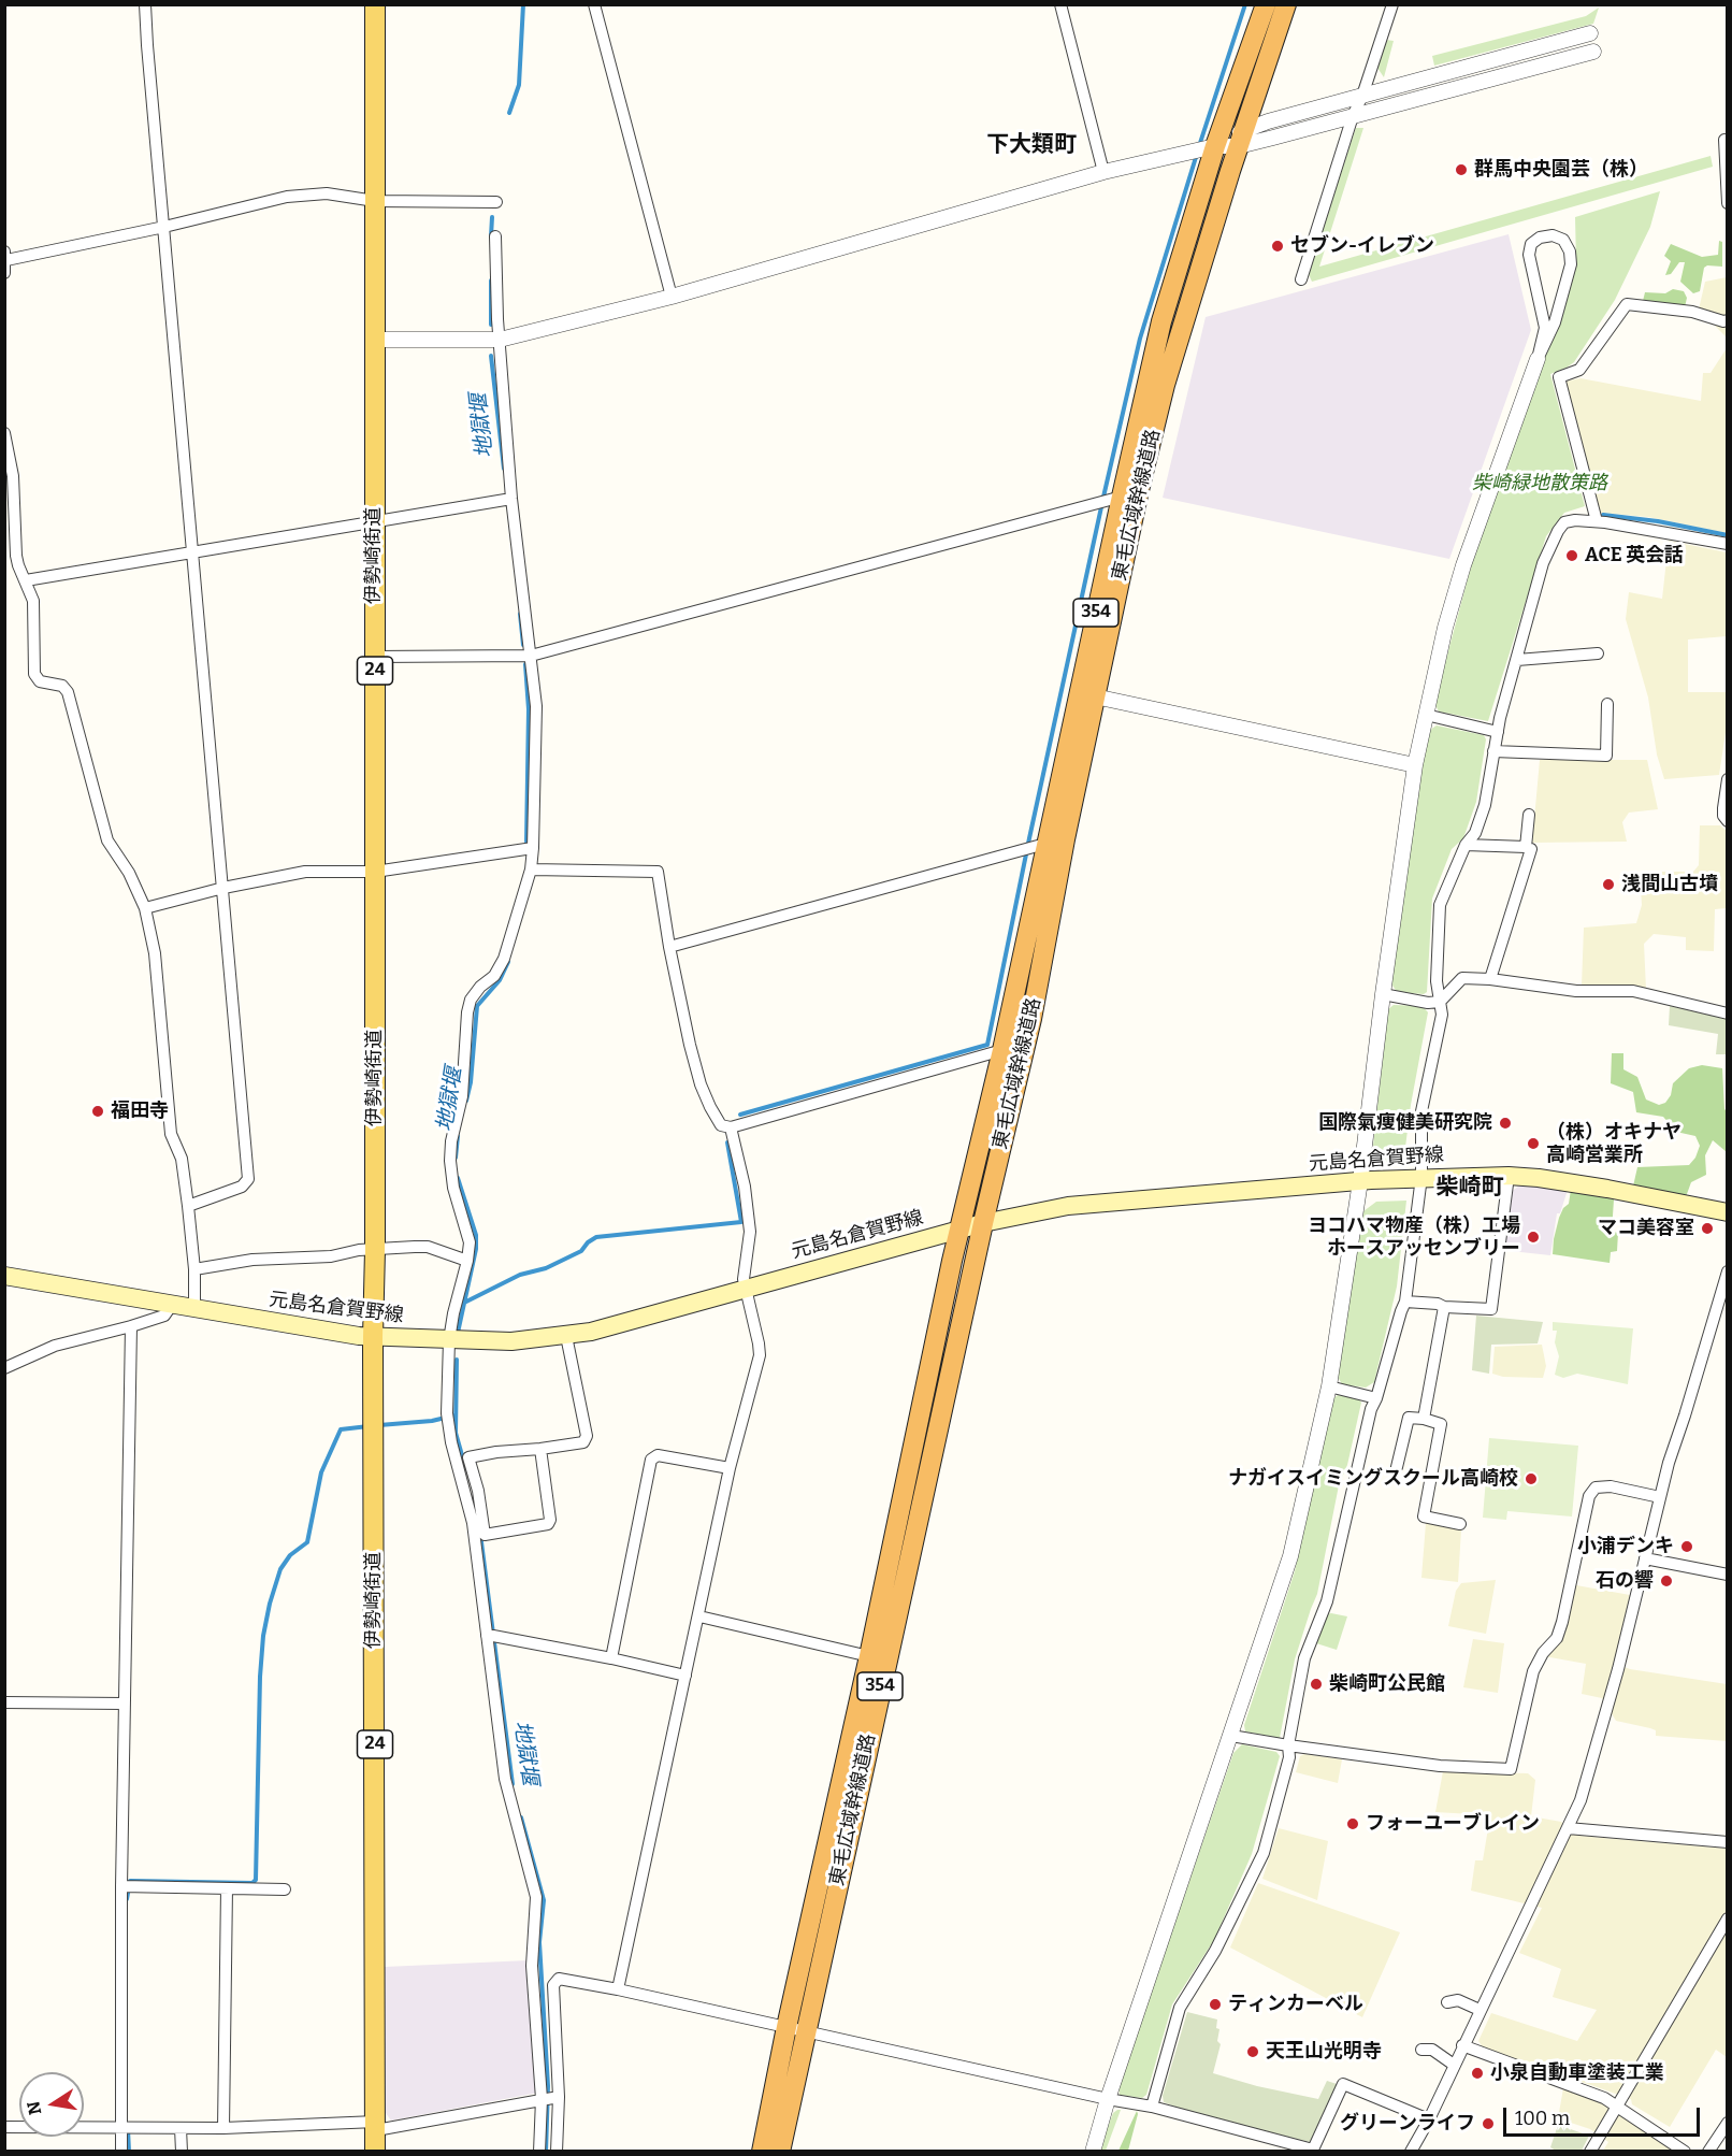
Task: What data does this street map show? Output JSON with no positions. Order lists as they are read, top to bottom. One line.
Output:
{"streets":{"highway":["東毛広域幹線道路","354"],"main road":["伊勢崎街道","24","元島名倉賀野線"]},"crossings":[["東毛広域幹線道路","元島名倉賀野線"],["伊勢崎街道","元島名倉賀野線"]],"districts":["下大類町","柴崎町"],"water":["地獄堰"],"parks":["柴崎緑地散策路"],"places":["群馬中央園芸（株）","セブン-イレブン","ACE 英会話","浅間山古墳","福田寺","国際氣痩健美研究院","（株）オキナヤ 高崎営業所","マコ美容室","ヨコハマ物産（株）工場 ホースアッセンブリー","ナガイスイミングスクール高崎校","小浦デンキ","石の響","柴崎町公民館","フォーユーブレイン","ティンカーベル","天王山光明寺","小泉自動車塗装工業","グリーンライフ"],"scale_bar":"100 m","north":"left"}
